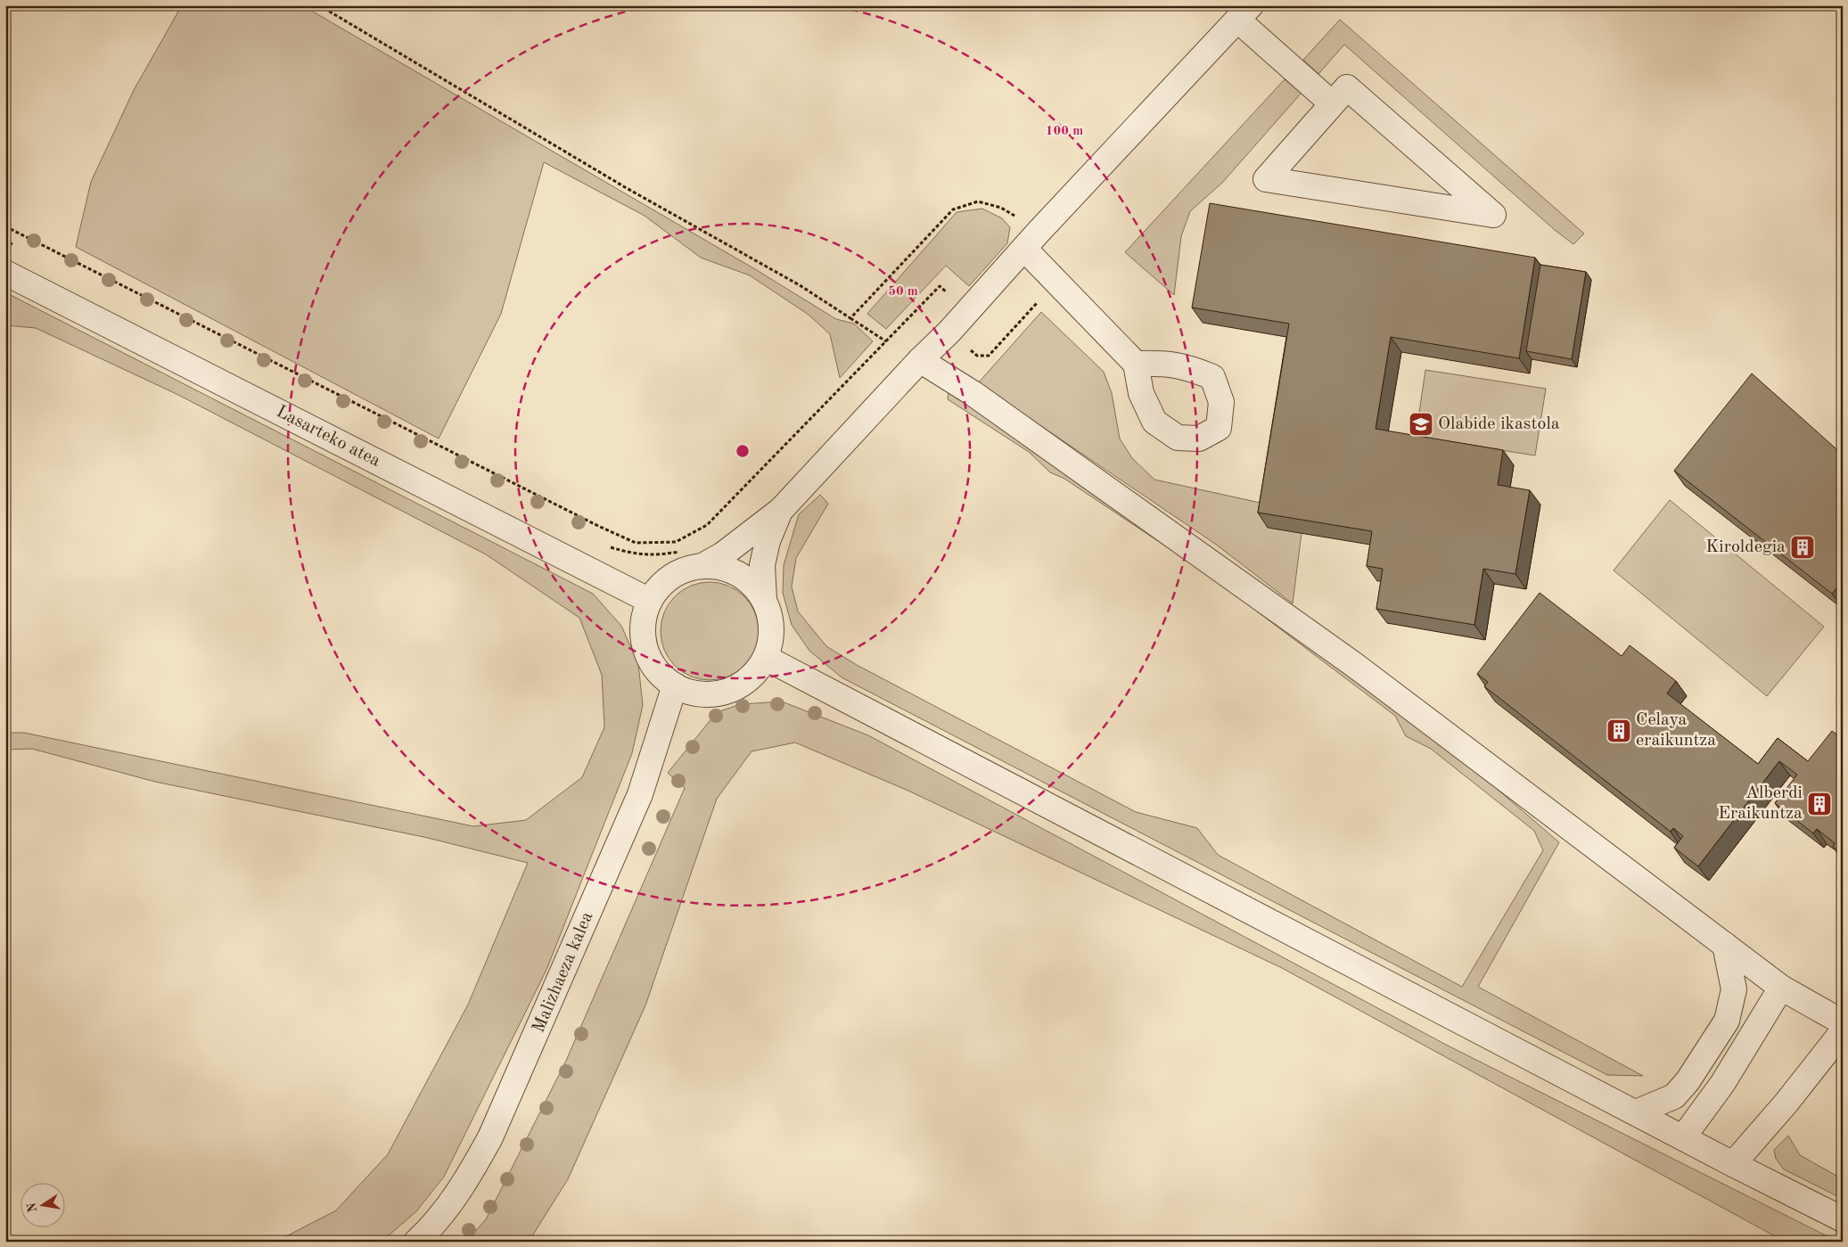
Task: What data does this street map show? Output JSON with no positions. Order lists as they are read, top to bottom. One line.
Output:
{"streets":{"street":["Lasarteko atea","Malizhaeza kalea"]},"crossings":[["Lasarteko atea","Malizhaeza kalea"]],"places":{"school or university":["Olabide ikastola"],"building":["Kiroldegia","Celaya eraikuntza","Alberdi Eraikuntza"]},"north":"left","rings":["100 m","50 m"]}
